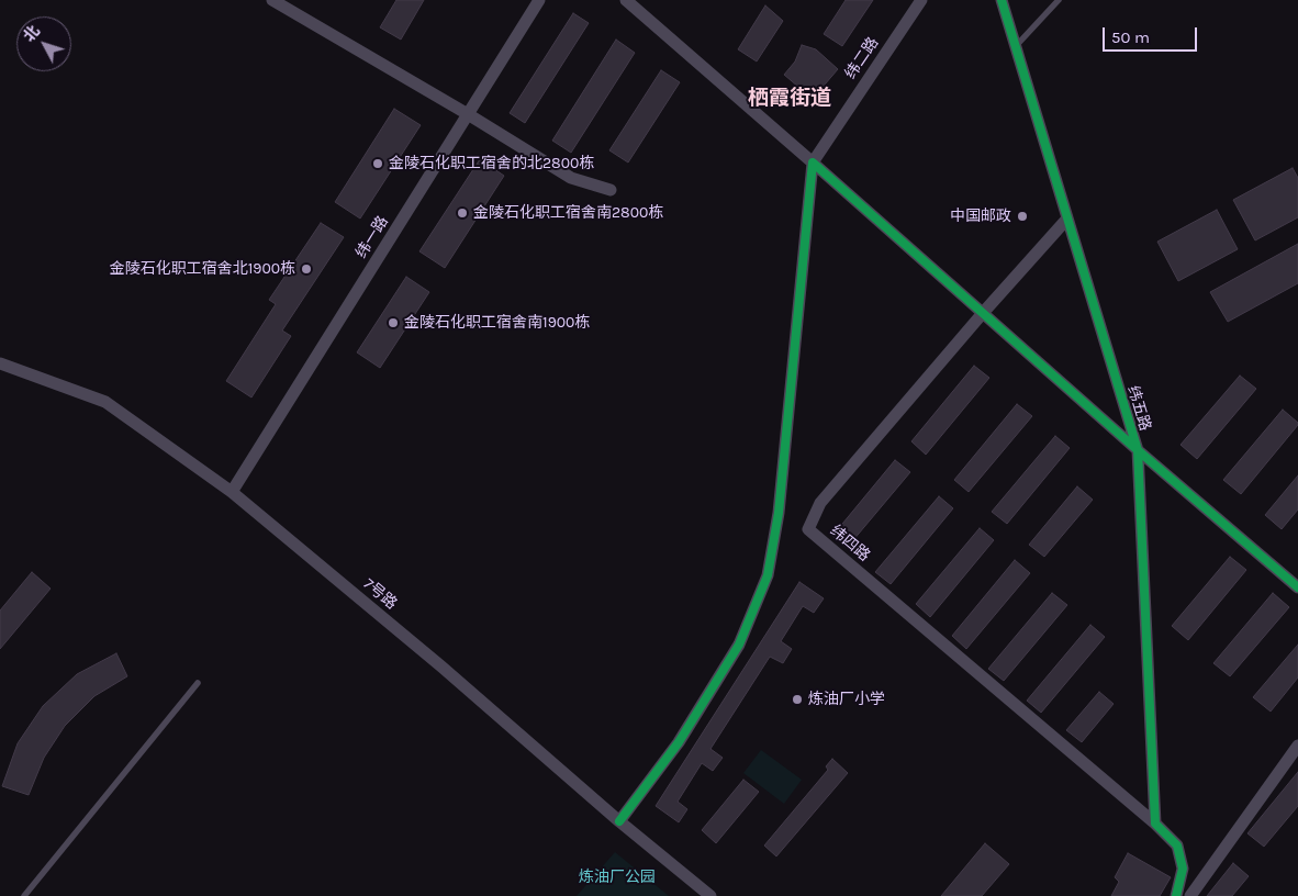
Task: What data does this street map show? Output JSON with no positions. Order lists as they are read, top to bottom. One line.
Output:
{"streets":{"street":["纬二路","纬一路","纬五路","纬四路","7号路"]},"crossings":[["纬一路","7号路"],["纬五路","纬四路"]],"districts":["栖霞街道"],"parks":["炼油厂公园"],"places":["金陵石化职工宿舍的北2800栋","金陵石化职工宿舍南2800栋","中国邮政","金陵石化职工宿舍北1900栋","金陵石化职工宿舍南1900栋","炼油厂小学"],"scale_bar":"50 m","north":"top left"}
